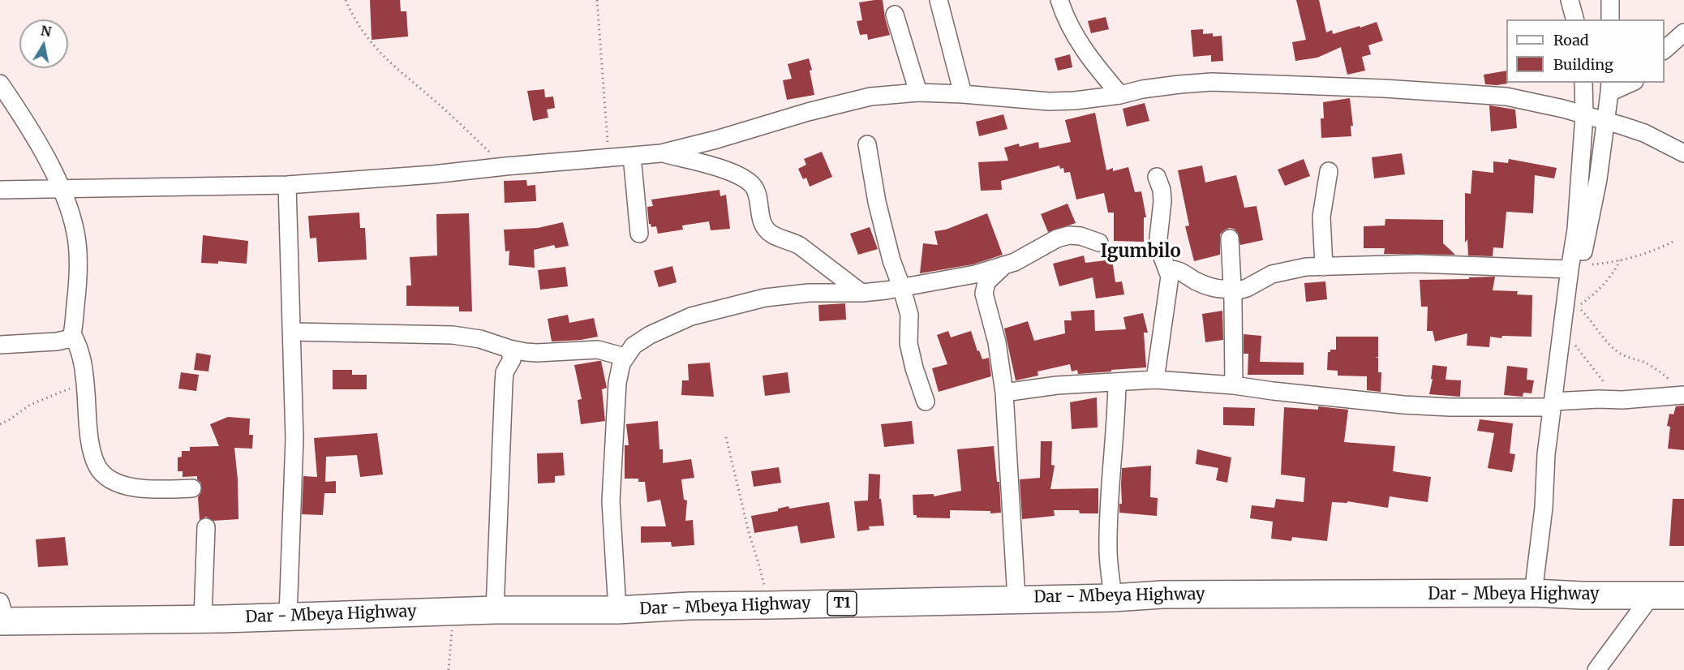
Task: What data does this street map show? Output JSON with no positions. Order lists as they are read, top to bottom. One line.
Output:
{"streets":{"highway":["Dar - Mbeya Highway","T1"]},"districts":["Igumbilo"],"legend":["Road","Building"],"north":"top"}
